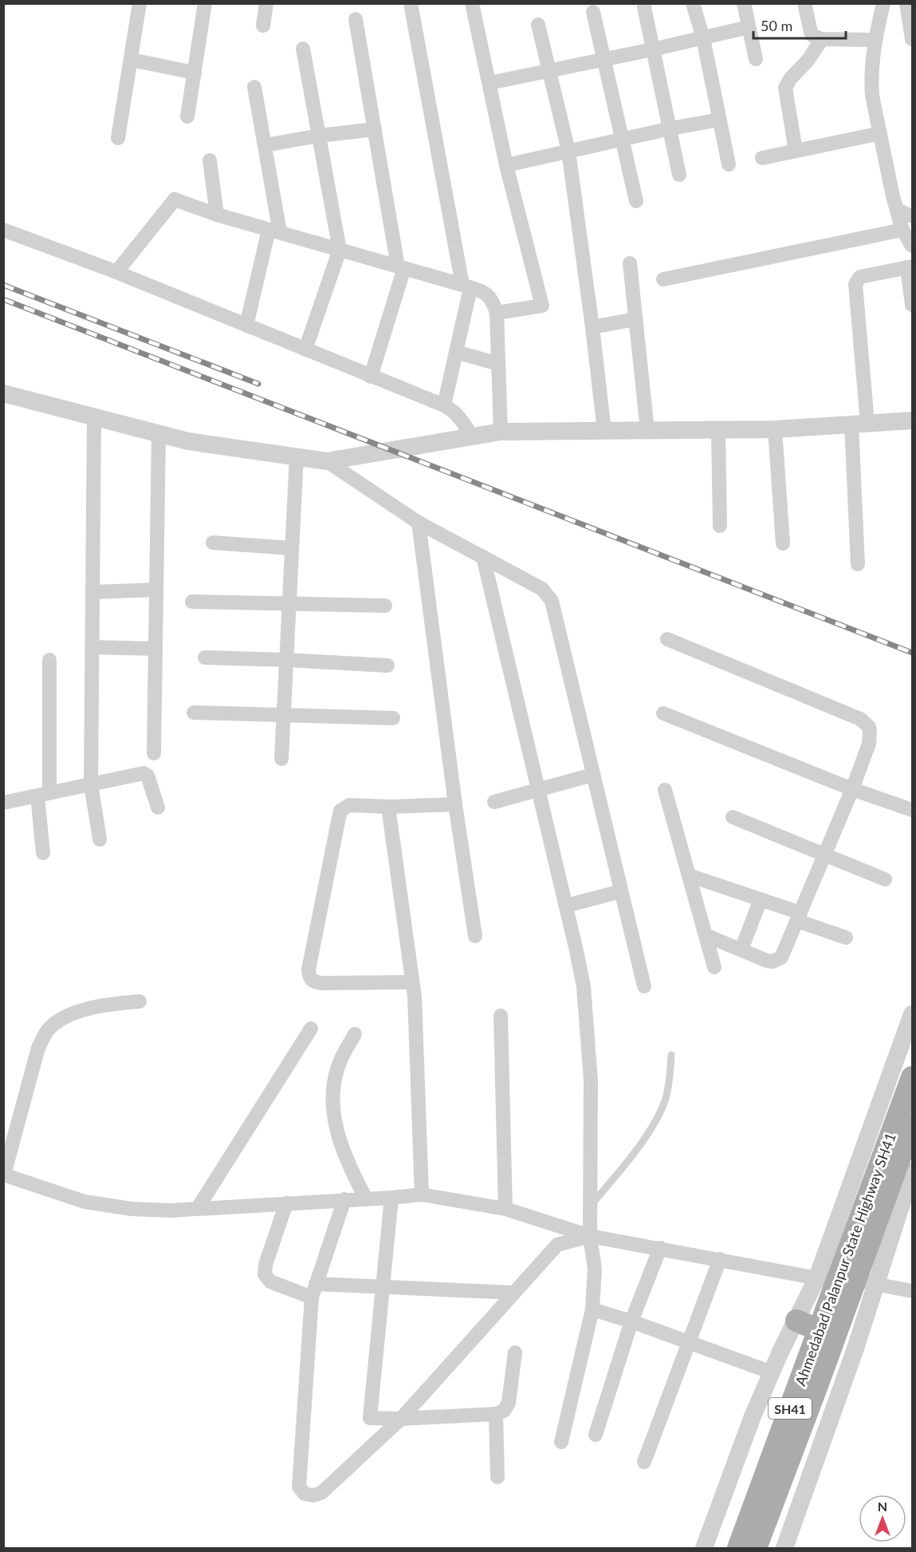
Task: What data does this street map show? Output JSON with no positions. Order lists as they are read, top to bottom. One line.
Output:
{"streets":{"main road":["Ahmedabad Palanpur State Highway SH41","SH41"]},"scale_bar":"50 m","north":"top"}
